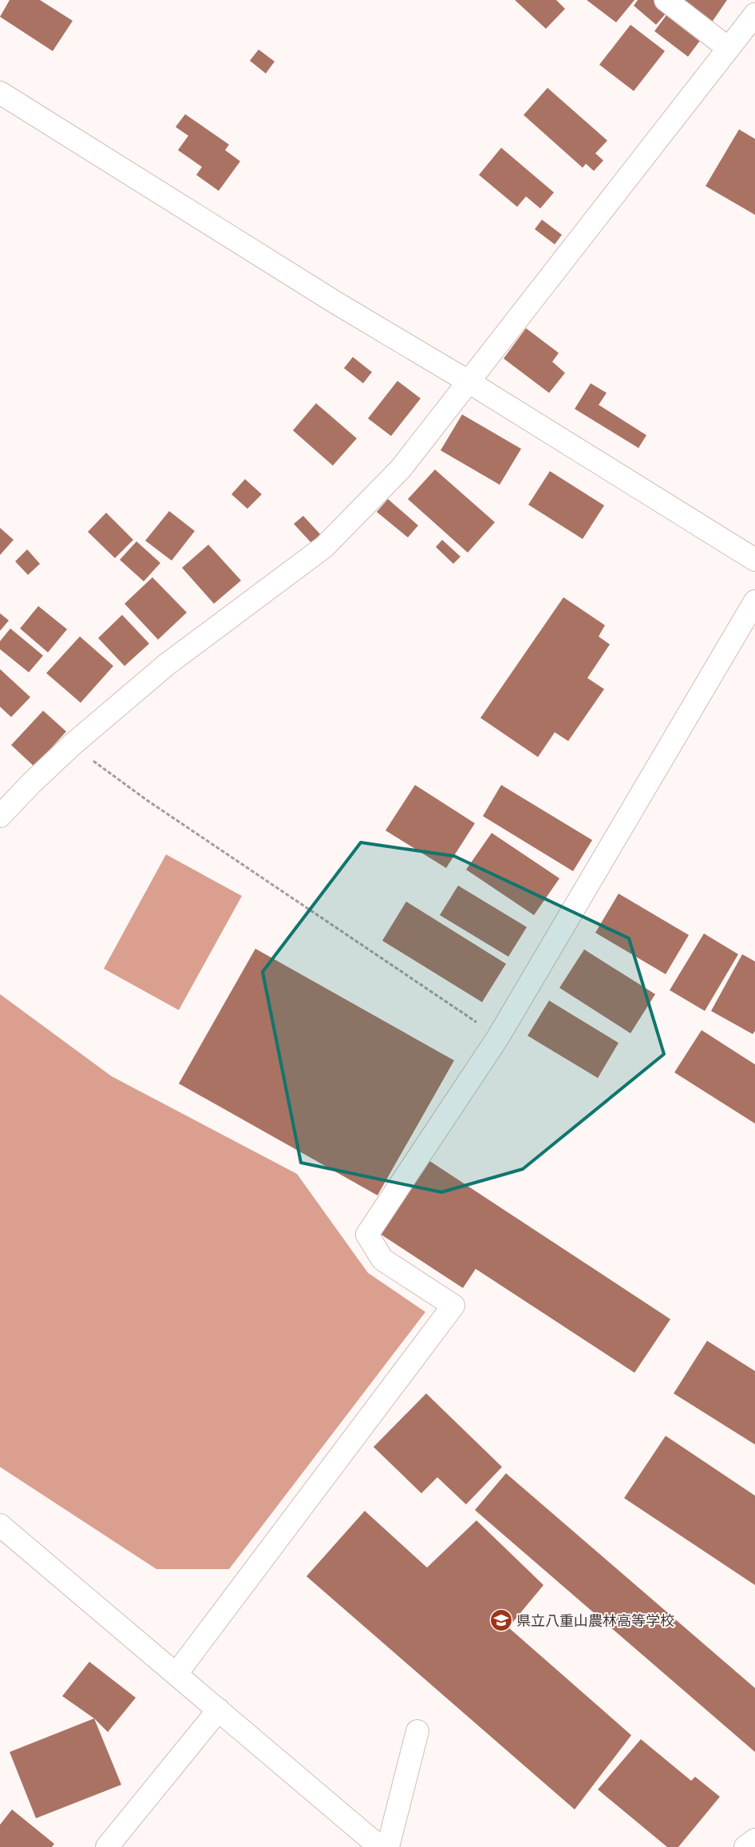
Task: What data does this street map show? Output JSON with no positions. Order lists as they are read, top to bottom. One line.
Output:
{"places":{"school or university":["県立八重山農林高等学校"]}}
